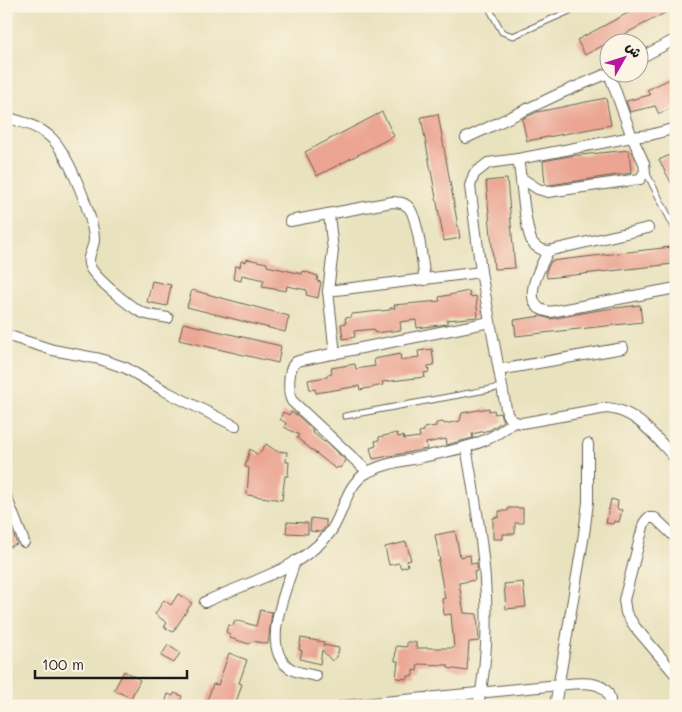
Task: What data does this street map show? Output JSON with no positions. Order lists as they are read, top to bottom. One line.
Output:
{"scale_bar":"100 m","north":"top right"}
